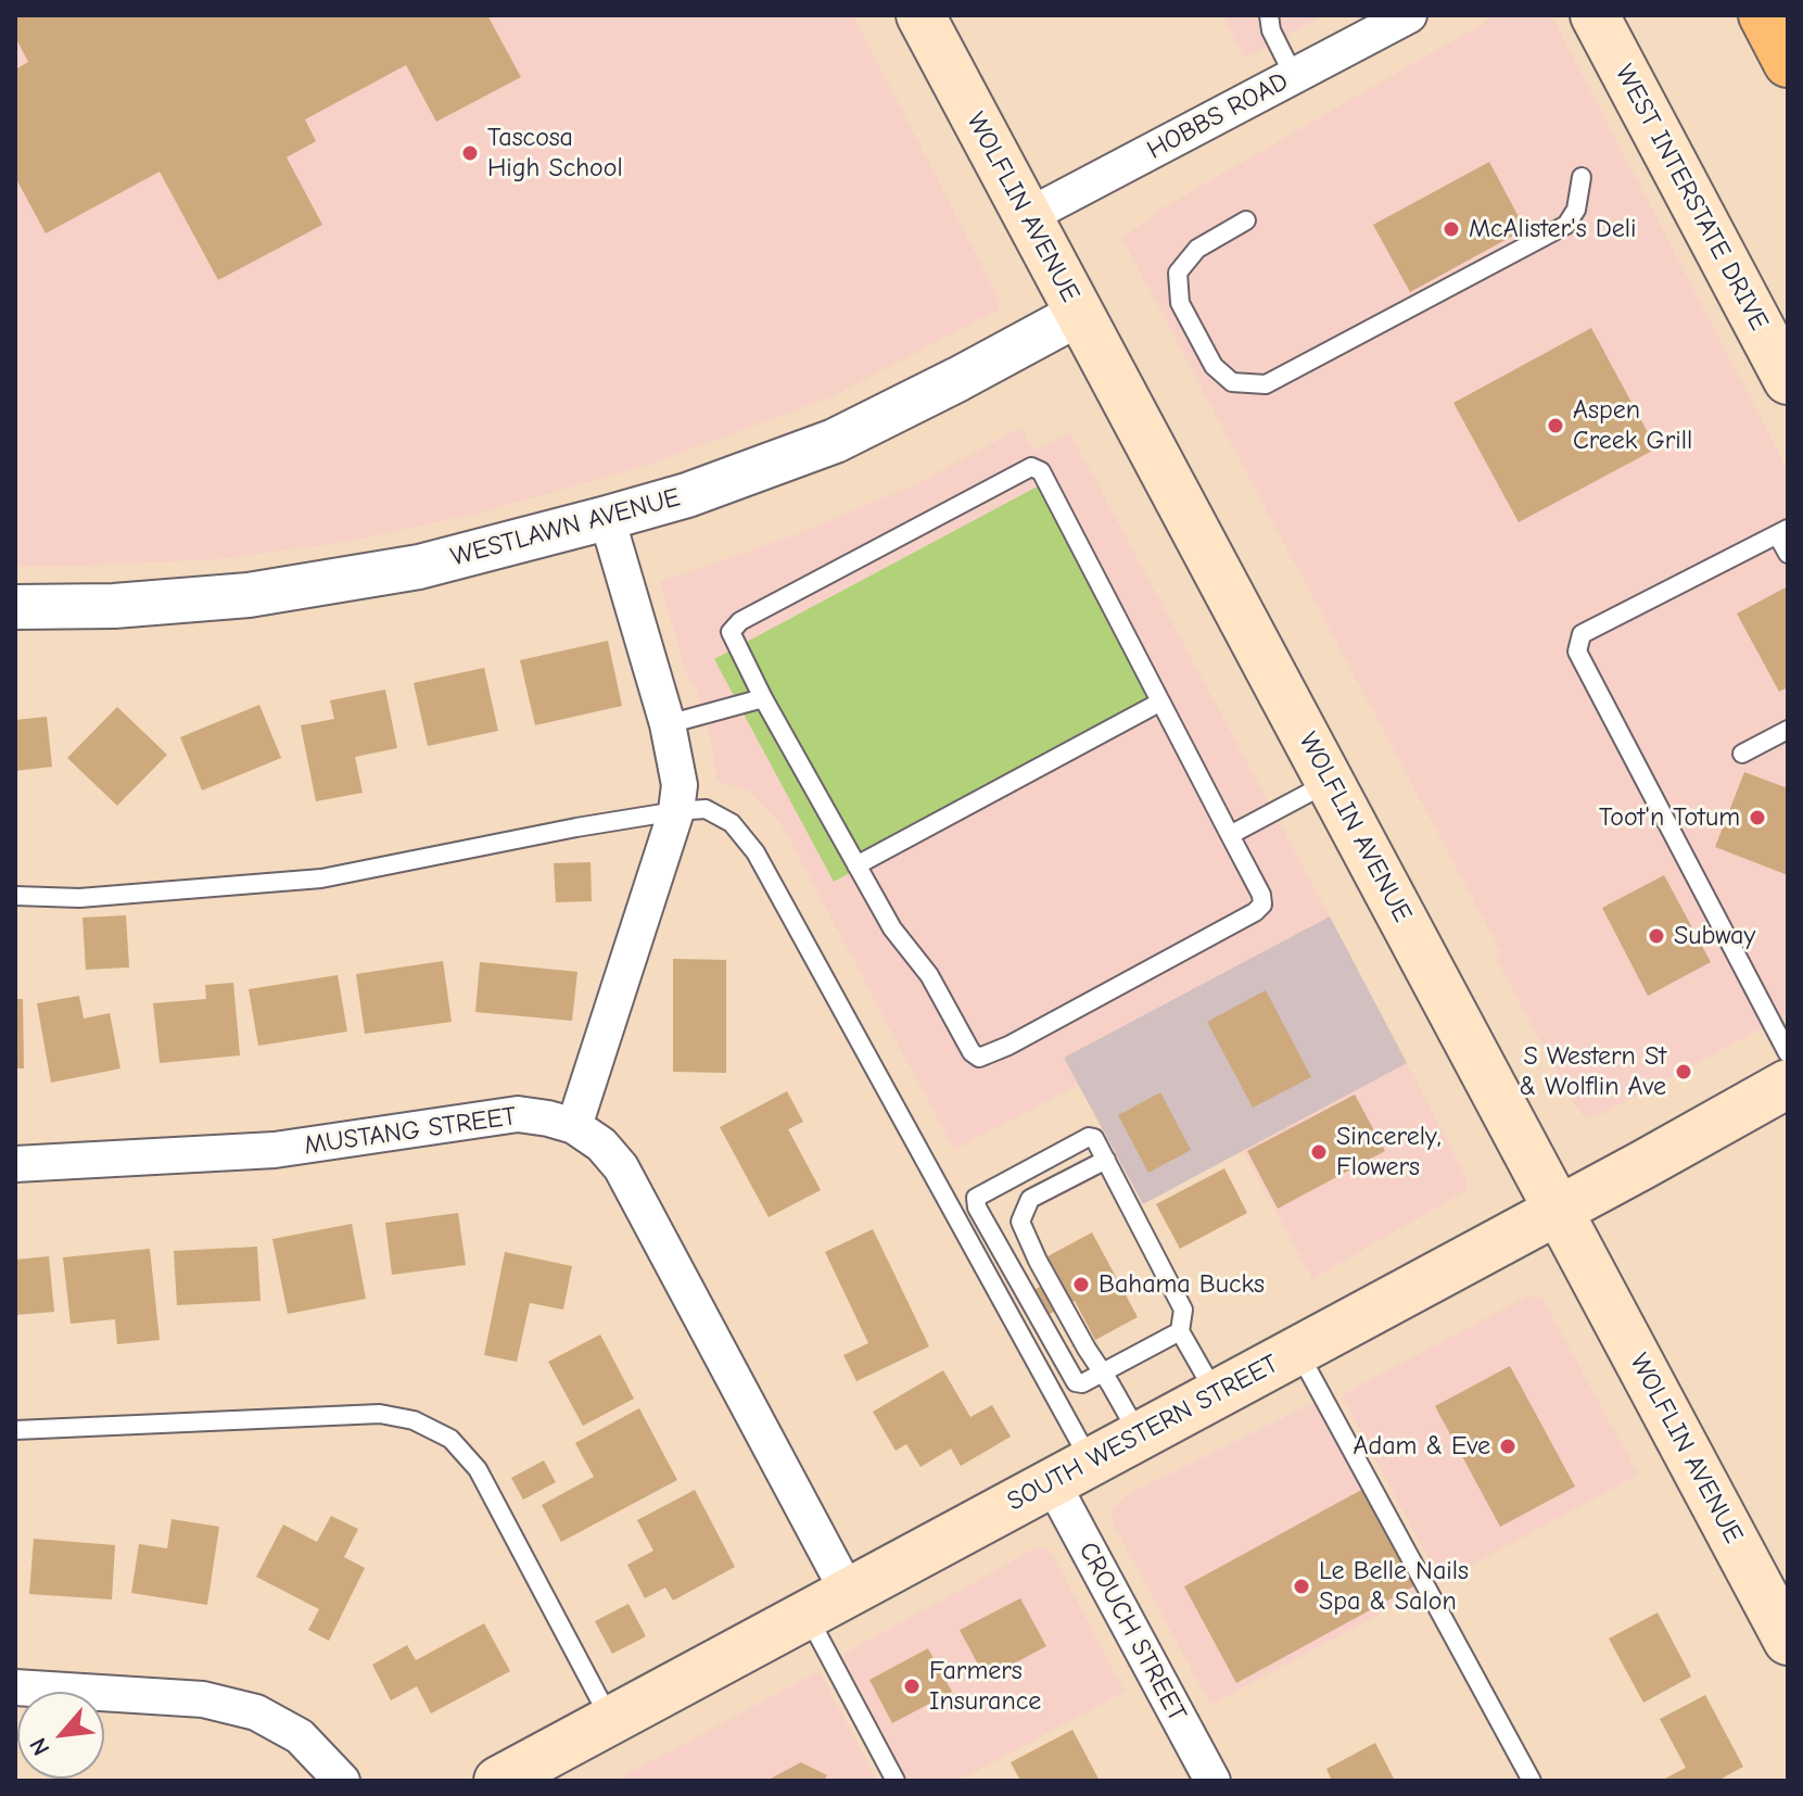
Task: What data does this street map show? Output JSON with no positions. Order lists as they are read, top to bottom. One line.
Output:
{"streets":{"main road":["WEST INTERSTATE DRIVE","WOLFLIN AVENUE","SOUTH WESTERN STREET"],"street":["HOBBS ROAD","WESTLAWN AVENUE","MUSTANG STREET","CROUCH STREET"]},"crossings":[["HOBBS ROAD","WOLFLIN AVENUE"],["WOLFLIN AVENUE","WESTLAWN AVENUE"],["WOLFLIN AVENUE","SOUTH WESTERN STREET"],["MUSTANG STREET","SOUTH WESTERN STREET"],["SOUTH WESTERN STREET","CROUCH STREET"]],"places":["Tascosa High School","McAlister's Deli","Aspen Creek Grill","Toot'n Totum","Subway","S Western St & Wolflin Ave","Sincerely, Flowers","Bahama Bucks","Adam & Eve","Le Belle Nails Spa & Salon","Farmers Insurance"],"north":"bottom left"}
